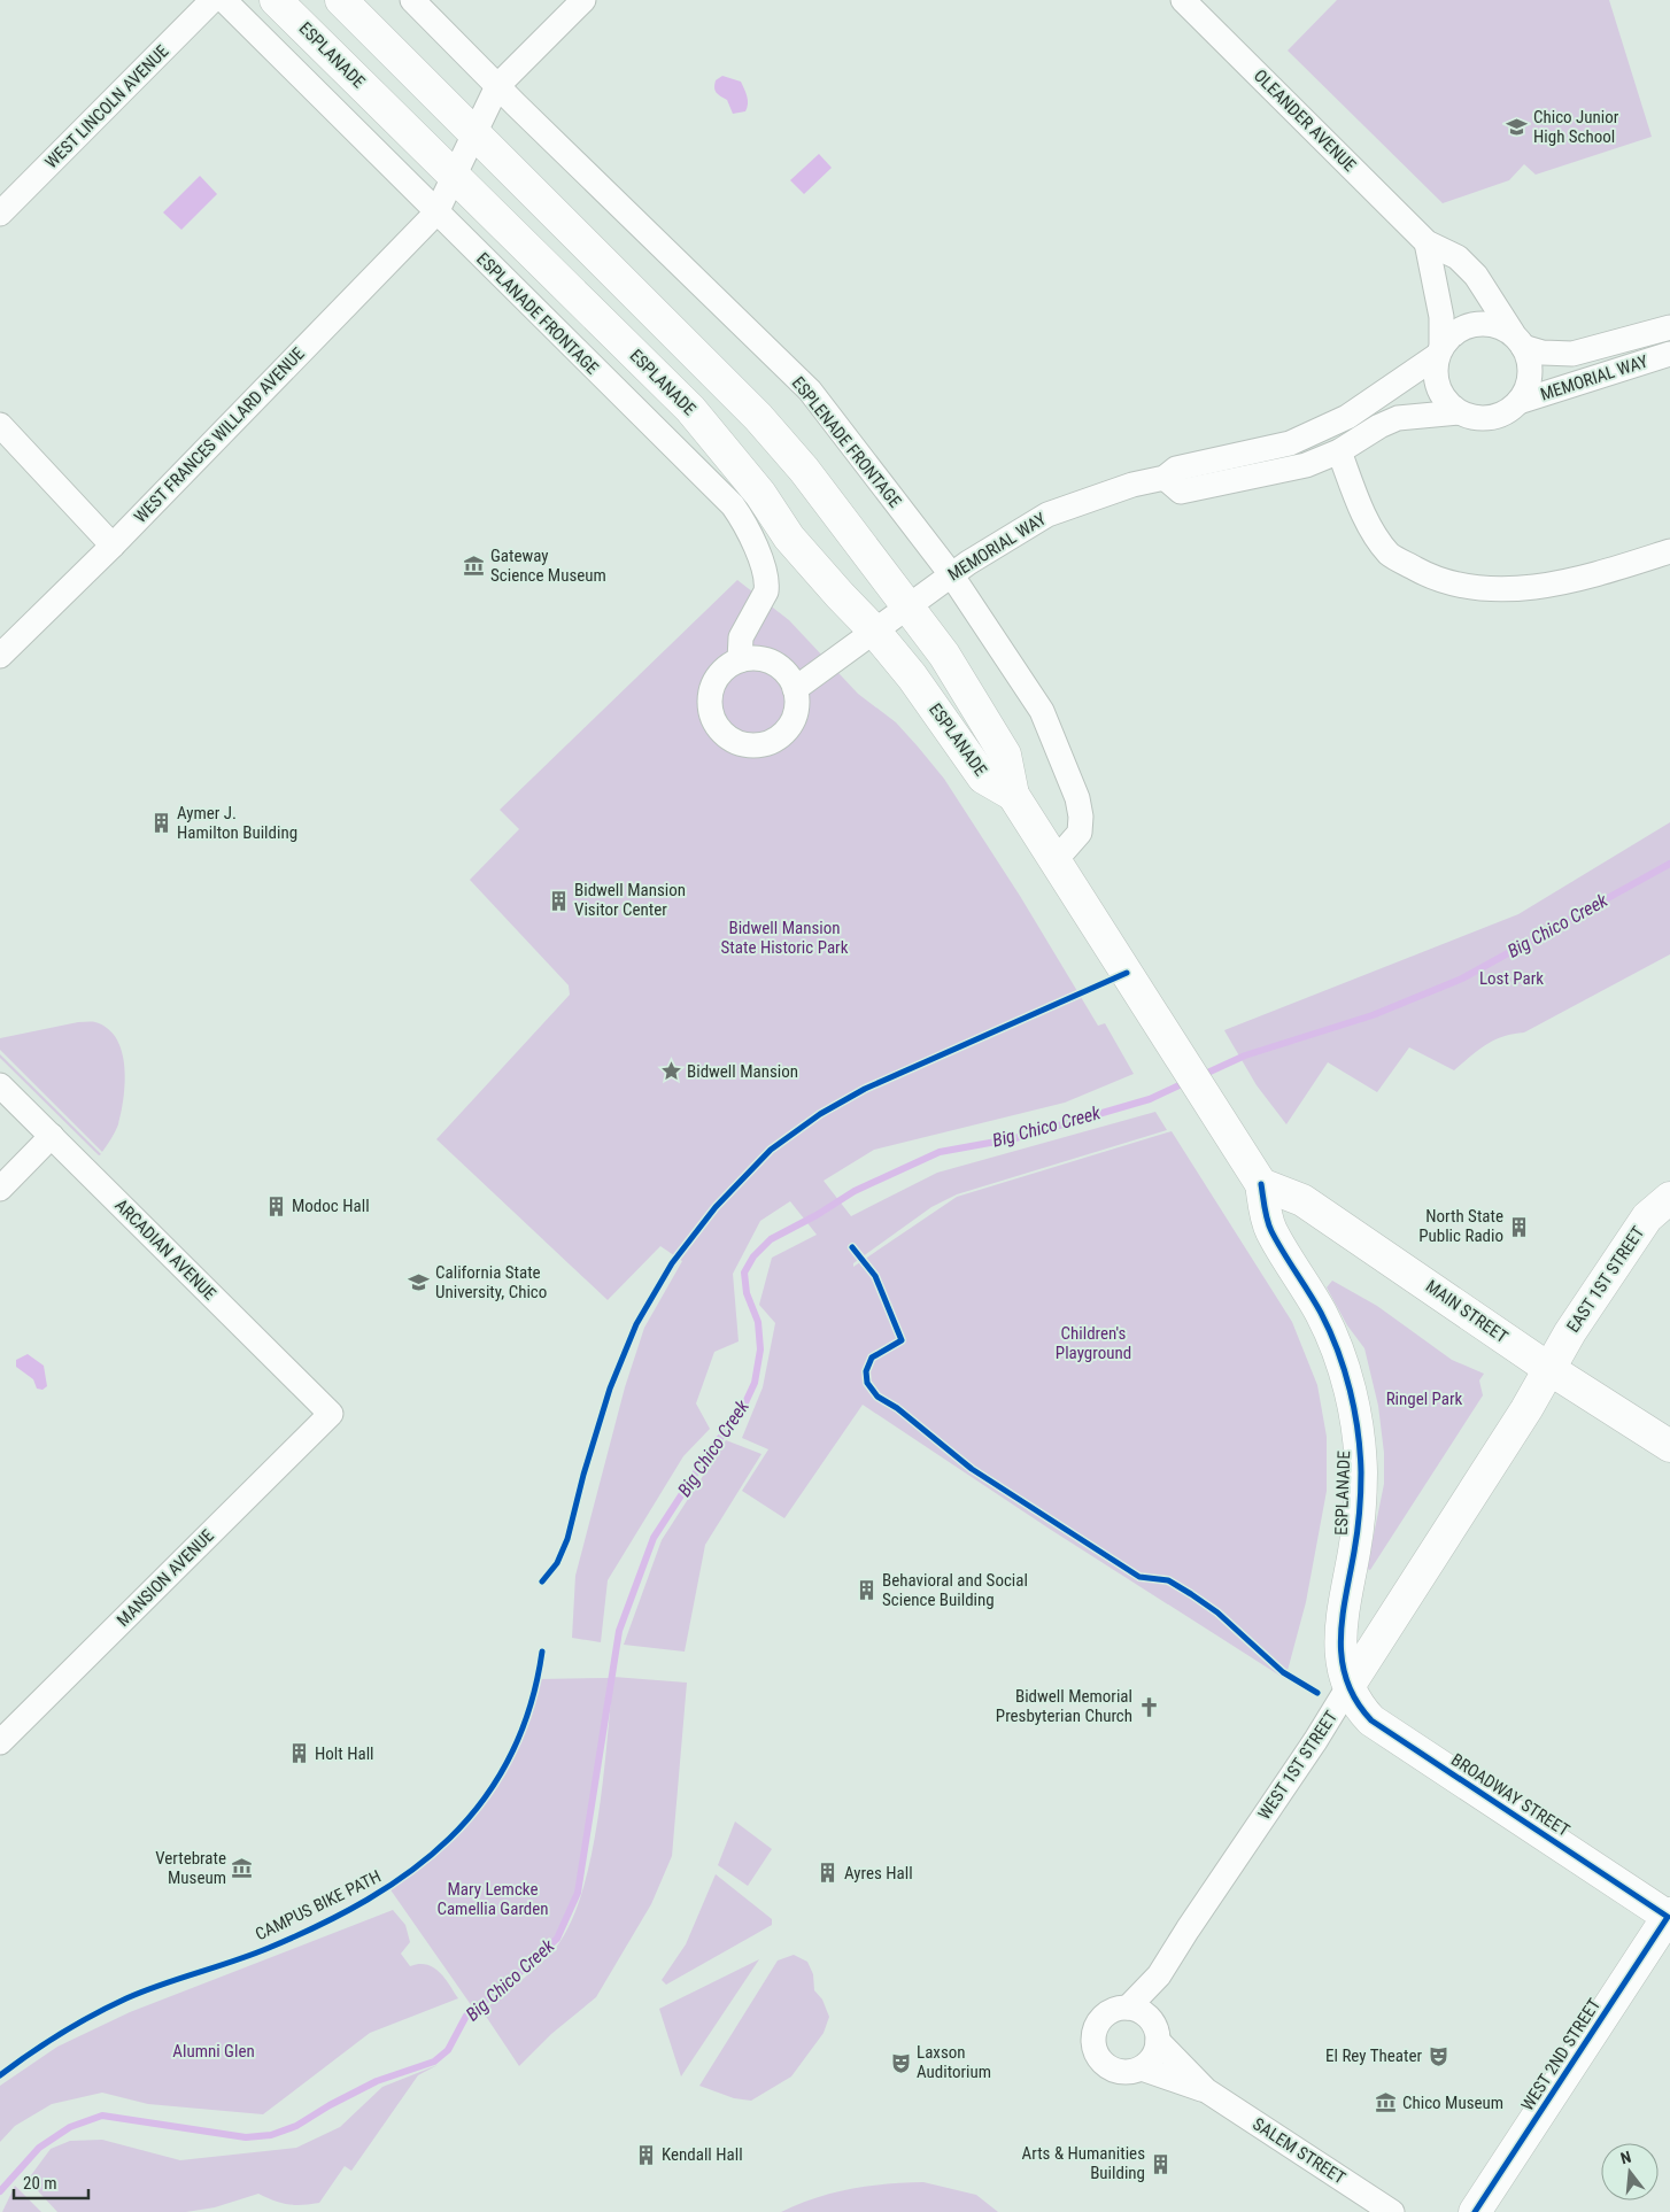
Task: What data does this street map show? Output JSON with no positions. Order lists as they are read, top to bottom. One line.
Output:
{"streets":{"main road":["ESPLANADE","EAST 1ST STREET","MAIN STREET","WEST 1ST STREET","BROADWAY STREET","WEST 2ND STREET"],"street":["WEST LINCOLN AVENUE","OLEANDER AVENUE","ESPLANADE FRONTAGE","MEMORIAL WAY","WEST FRANCES WILLARD AVENUE","ESPLENADE FRONTAGE","ARCADIAN AVENUE","MANSION AVENUE","SALEM STREET"],"cycle path":["CAMPUS BIKE PATH"]},"crossings":[["ESPLANADE","MEMORIAL WAY"],["ESPLANADE","WEST FRANCES WILLARD AVENUE"],["ESPLANADE","ESPLENADE FRONTAGE"],["ESPLANADE","MAIN STREET"],["ESPLANADE","WEST 1ST STREET"],["ESPLANADE","BROADWAY STREET"],["OLEANDER AVENUE","MEMORIAL WAY"],["ESPLANADE FRONTAGE","MEMORIAL WAY"],["ESPLANADE FRONTAGE","WEST FRANCES WILLARD AVENUE"],["MEMORIAL WAY","ESPLENADE FRONTAGE"],["WEST FRANCES WILLARD AVENUE","ESPLENADE FRONTAGE"],["ARCADIAN AVENUE","MANSION AVENUE"],["EAST 1ST STREET","MAIN STREET"],["EAST 1ST STREET","WEST 1ST STREET"],["MAIN STREET","WEST 1ST STREET"],["WEST 1ST STREET","BROADWAY STREET"],["WEST 1ST STREET","SALEM STREET"],["BROADWAY STREET","WEST 2ND STREET"]],"water":["Big Chico Creek"],"parks":["Bidwell Mansion State Historic Park","Lost Park","Children's Playground","Ringel Park","Mary Lemcke Camellia Garden","Alumni Glen"],"places":{"school or university":["Chico Junior High School","California State University, Chico"],"museum":["Gateway Science Museum","Vertebrate Museum","Chico Museum"],"building":["Aymer J. Hamilton Building","Bidwell Mansion Visitor Center","Modoc Hall","North State Public Radio","Behavioral and Social Science Building","Holt Hall","Ayres Hall","Kendall Hall","Arts & Humanities Building"],"place":["Bidwell Mansion"],"church":["Bidwell Memorial Presbyterian Church"],"theatre":["El Rey Theater","Laxson Auditorium"]},"scale_bar":"20 m","north":"top"}
